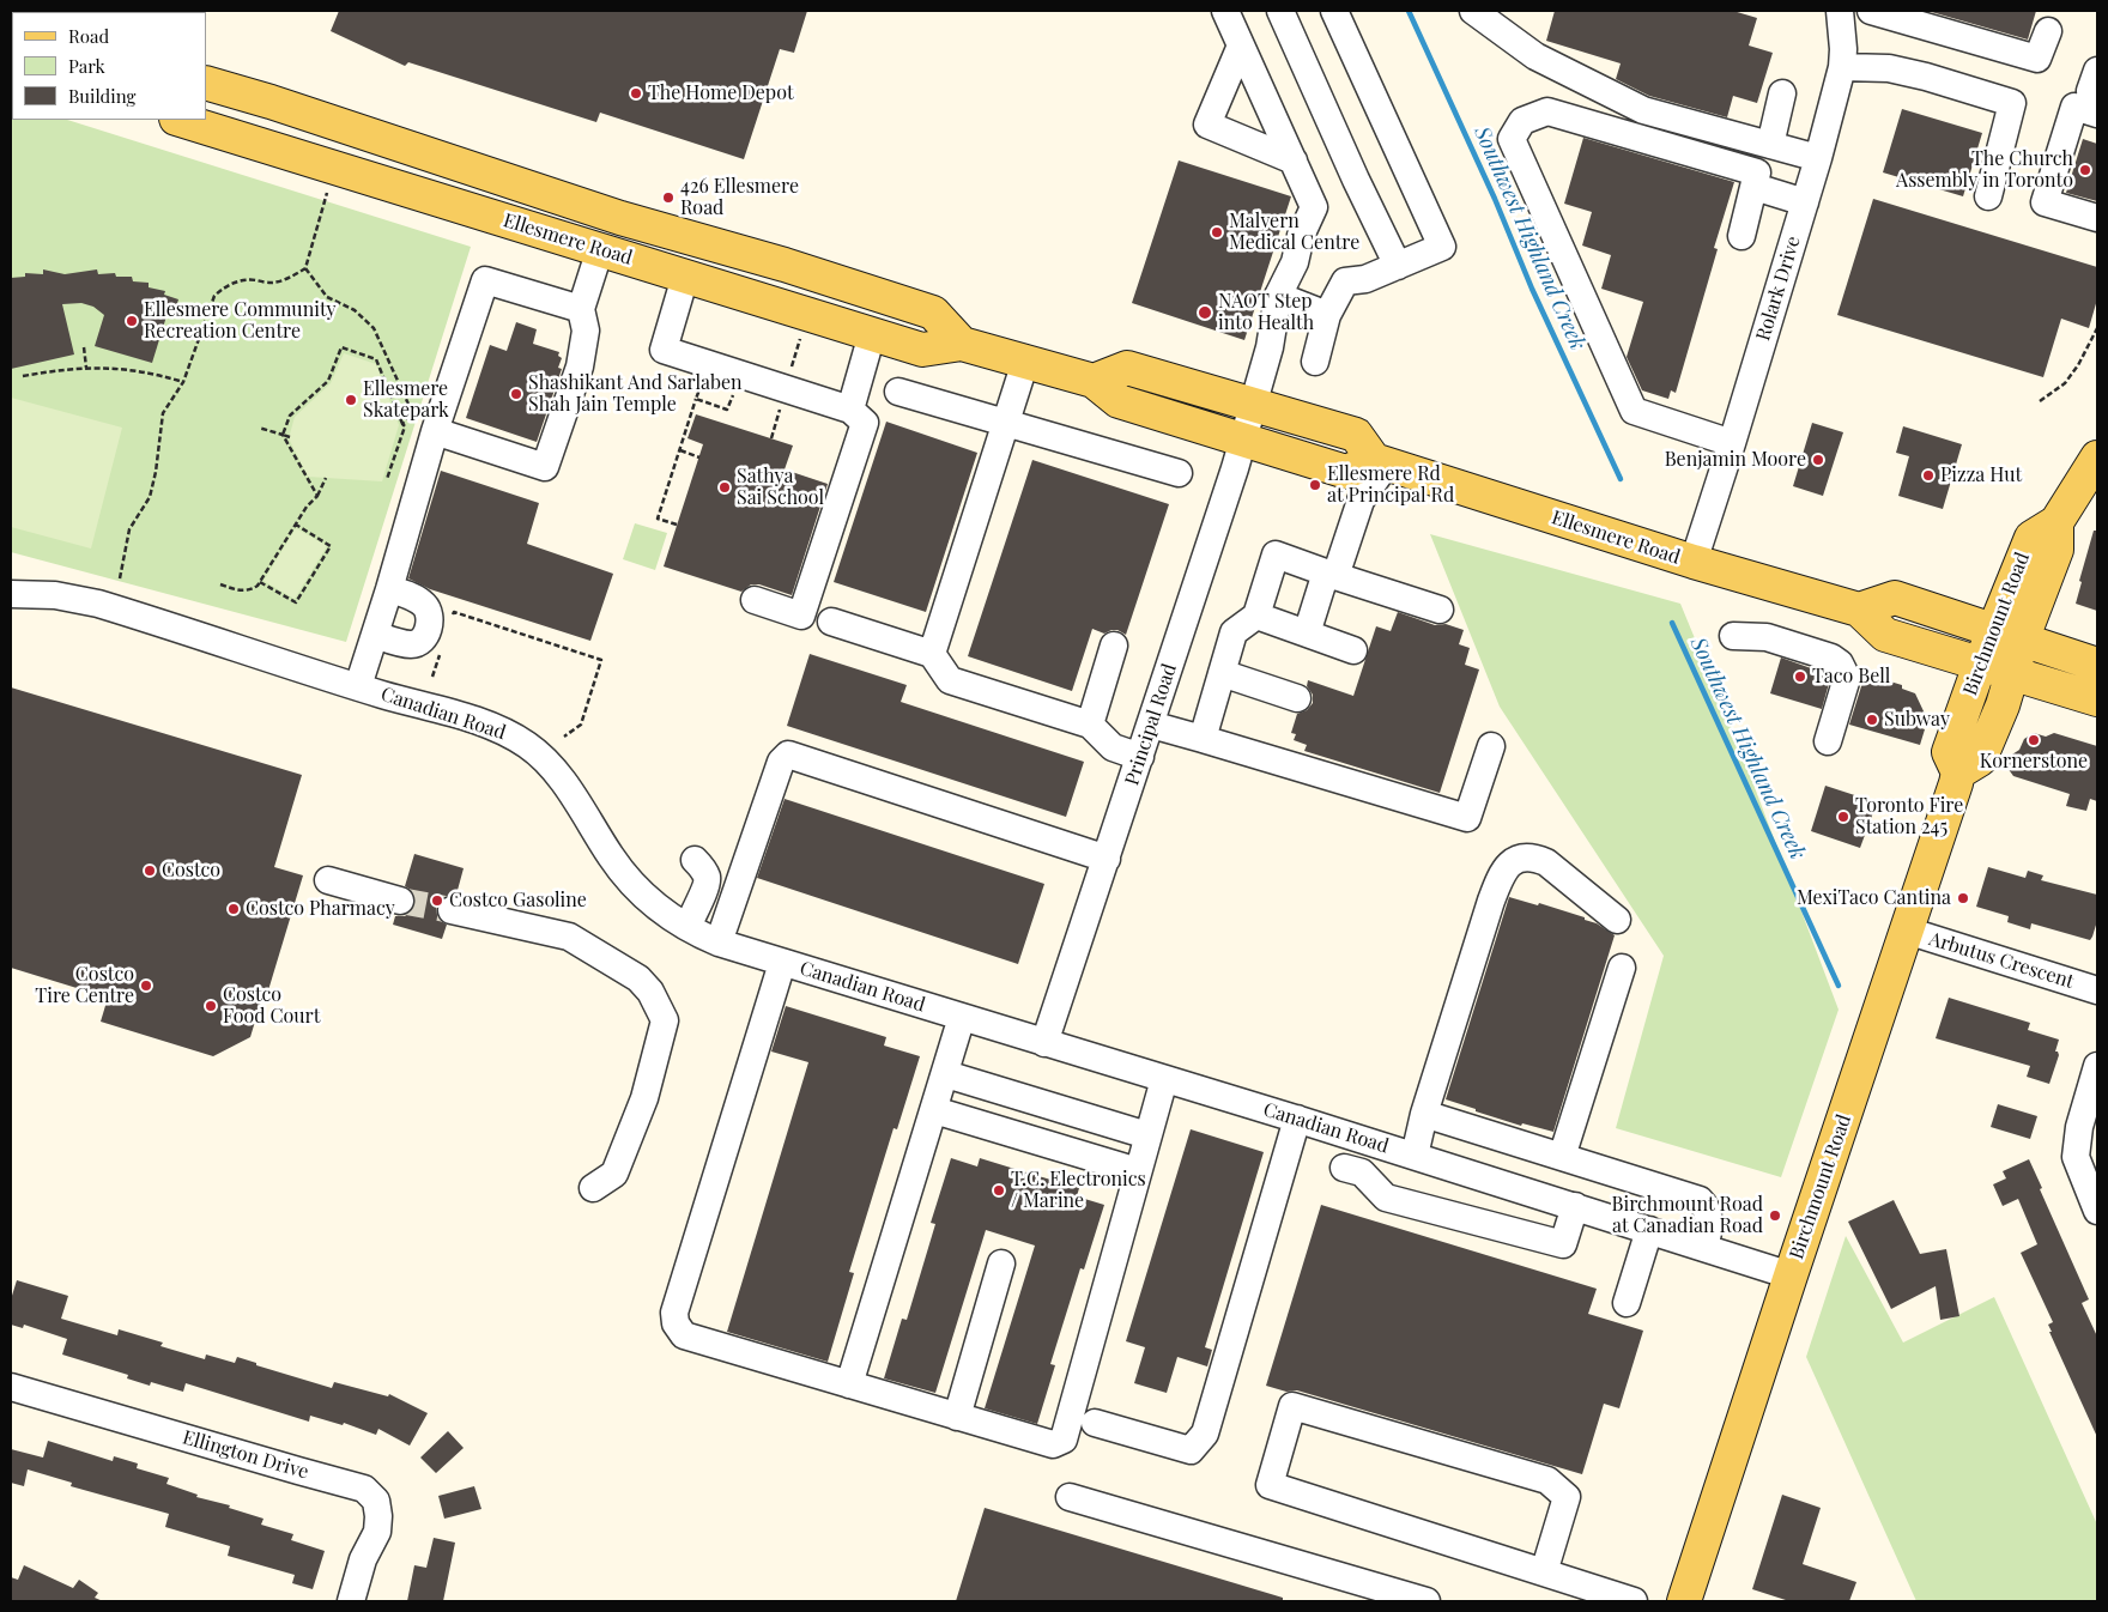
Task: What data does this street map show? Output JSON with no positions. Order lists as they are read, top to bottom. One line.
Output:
{"streets":{"main road":["Ellesmere Road","Birchmount Road"],"street":["Rolark Drive","Canadian Road","Principal Road","Arbutus Crescent","Ellington Drive"]},"crossings":[["Ellesmere Road","Rolark Drive"],["Ellesmere Road","Birchmount Road"],["Ellesmere Road","Principal Road"],["Birchmount Road","Canadian Road"],["Birchmount Road","Arbutus Crescent"],["Canadian Road","Principal Road"]],"water":["Southwest Highland Creek"],"places":["The Home Depot","The Church Assembly in Toronto","426 Ellesmere Road","Malvern Medical Centre","NAOT Step into Health","Ellesmere Community Recreation Centre","Shashikant And Sarlaben Shah Jain Temple","Ellesmere Skatepark","Benjamin Moore","Pizza Hut","Ellesmere Rd at Principal Rd","Sathya Sai School","Taco Bell","Subway","Kornerstone","Toronto Fire Station 245","Costco","MexiTaco Cantina","Costco Gasoline","Costco Pharmacy","Costco Tire Centre","Costco Food Court","T.C. Electronics / Marine","Birchmount Road at Canadian Road"],"legend":["Road","Park","Building"]}
